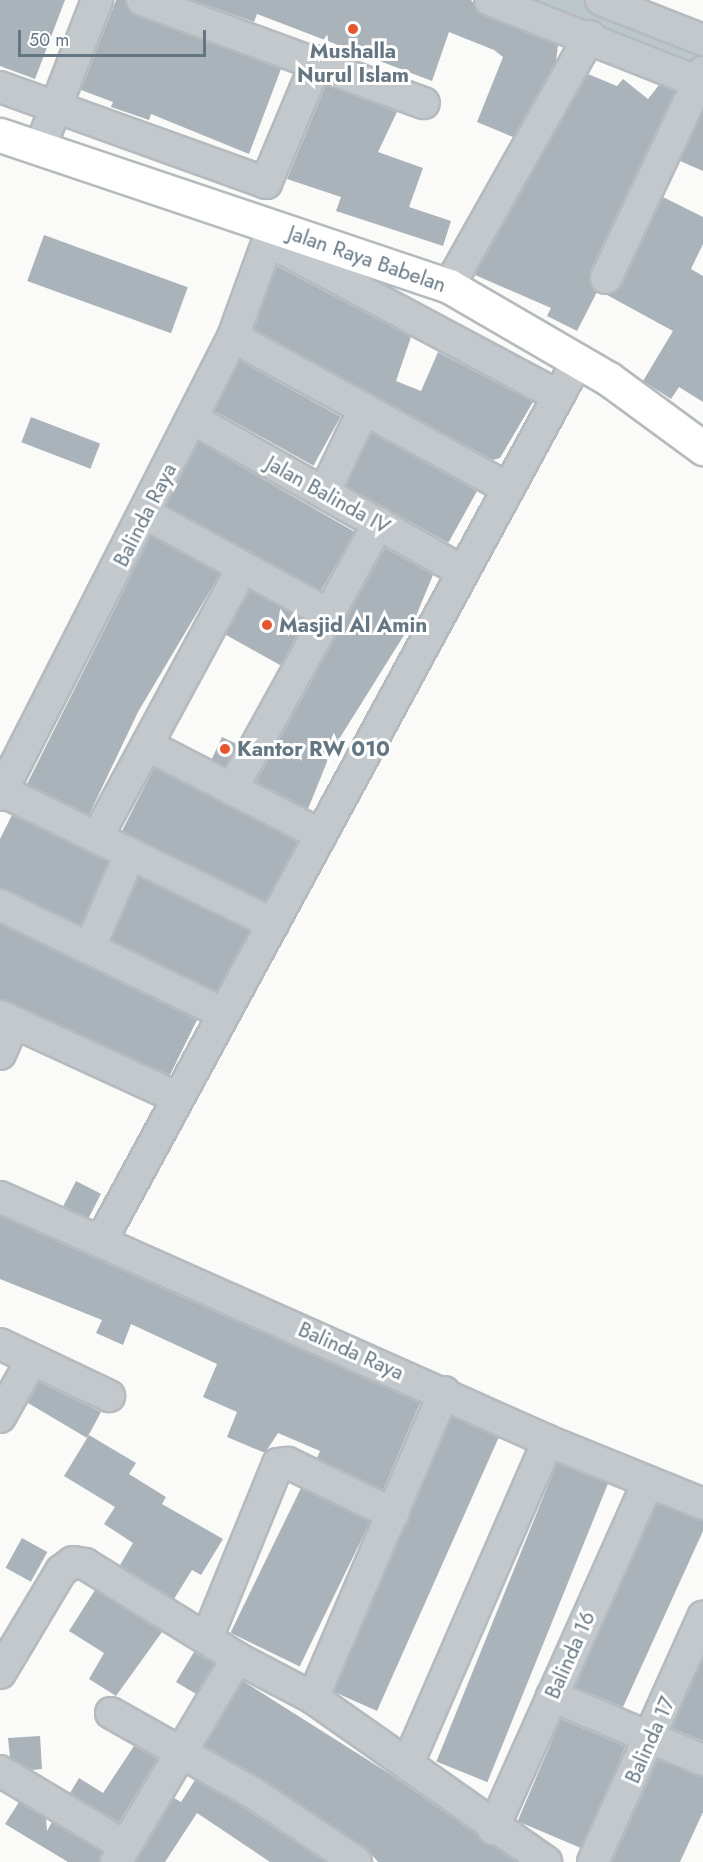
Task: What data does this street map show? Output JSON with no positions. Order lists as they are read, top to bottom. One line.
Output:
{"streets":{"main road":["Jalan Raya Babelan"],"street":["Jalan Balinda IV","Balinda Raya","Balinda 16","Balinda 17"]},"crossings":[["Jalan Raya Babelan","Balinda Raya"],["Jalan Balinda IV","Balinda Raya"],["Balinda Raya","Balinda 16"]],"places":["Mushalla Nurul Islam","Masjid Al Amin","Kantor RW 010"],"scale_bar":"50 m"}
